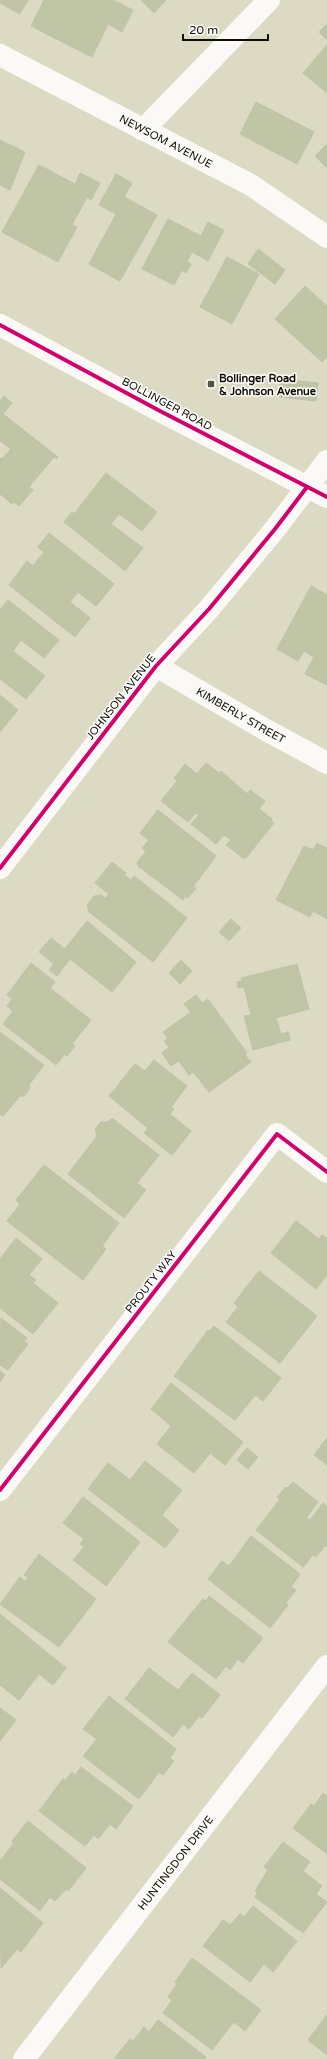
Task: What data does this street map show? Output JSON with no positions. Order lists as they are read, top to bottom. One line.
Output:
{"streets":{"street":["NEWSOM AVENUE","BOLLINGER ROAD","JOHNSON AVENUE","KIMBERLY STREET","PROUTY WAY","HUNTINGDON DRIVE"]},"crossings":[["BOLLINGER ROAD","JOHNSON AVENUE"],["JOHNSON AVENUE","KIMBERLY STREET"]],"places":{"transit":["Bollinger Road & Johnson Avenue"]},"scale_bar":"20 m"}
